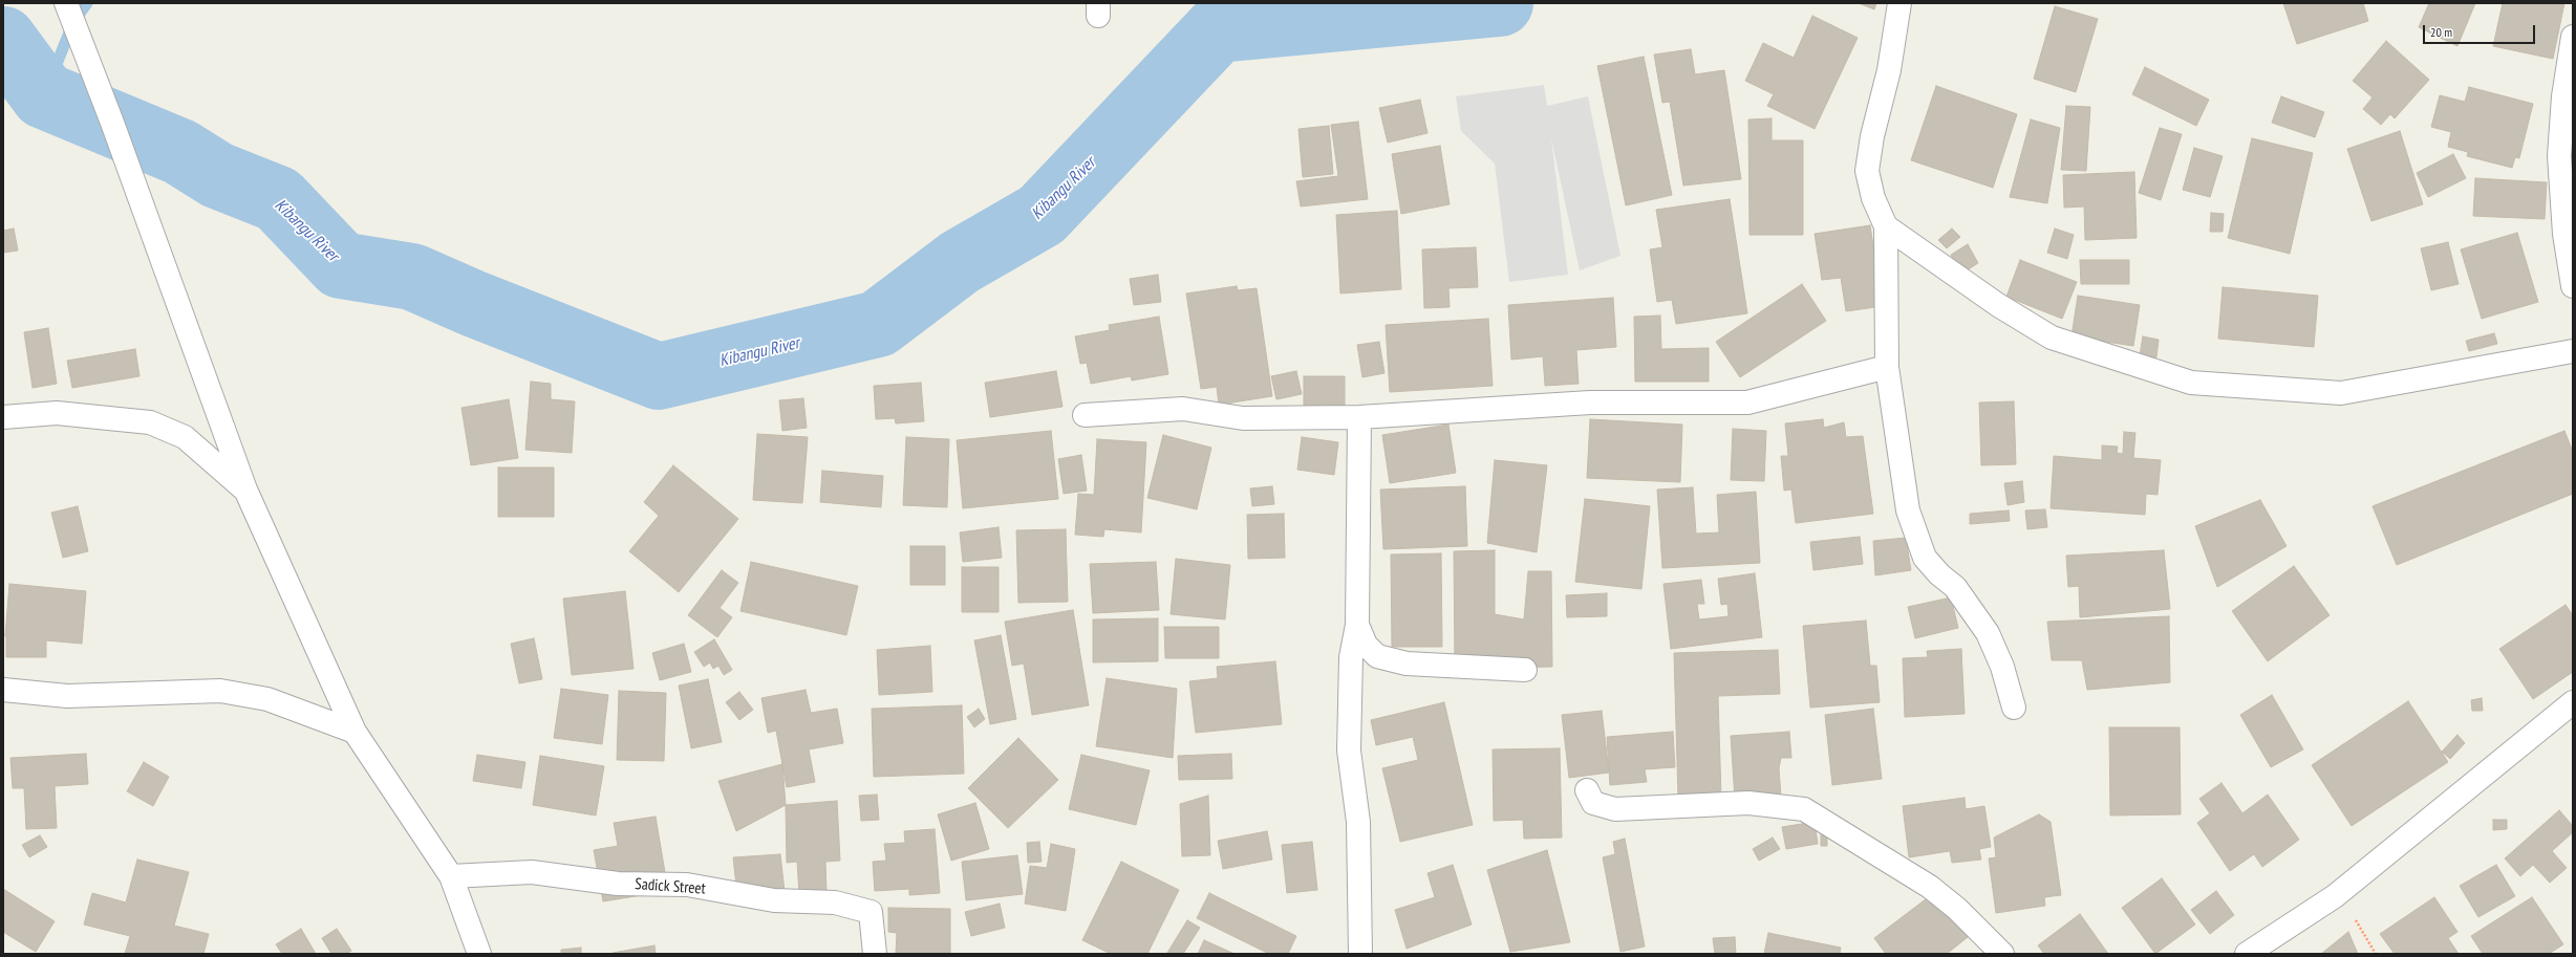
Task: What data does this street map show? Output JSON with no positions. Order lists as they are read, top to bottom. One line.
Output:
{"streets":{"street":["Sadick Street"]},"water":["Kibangu River"],"scale_bar":"20 m"}
